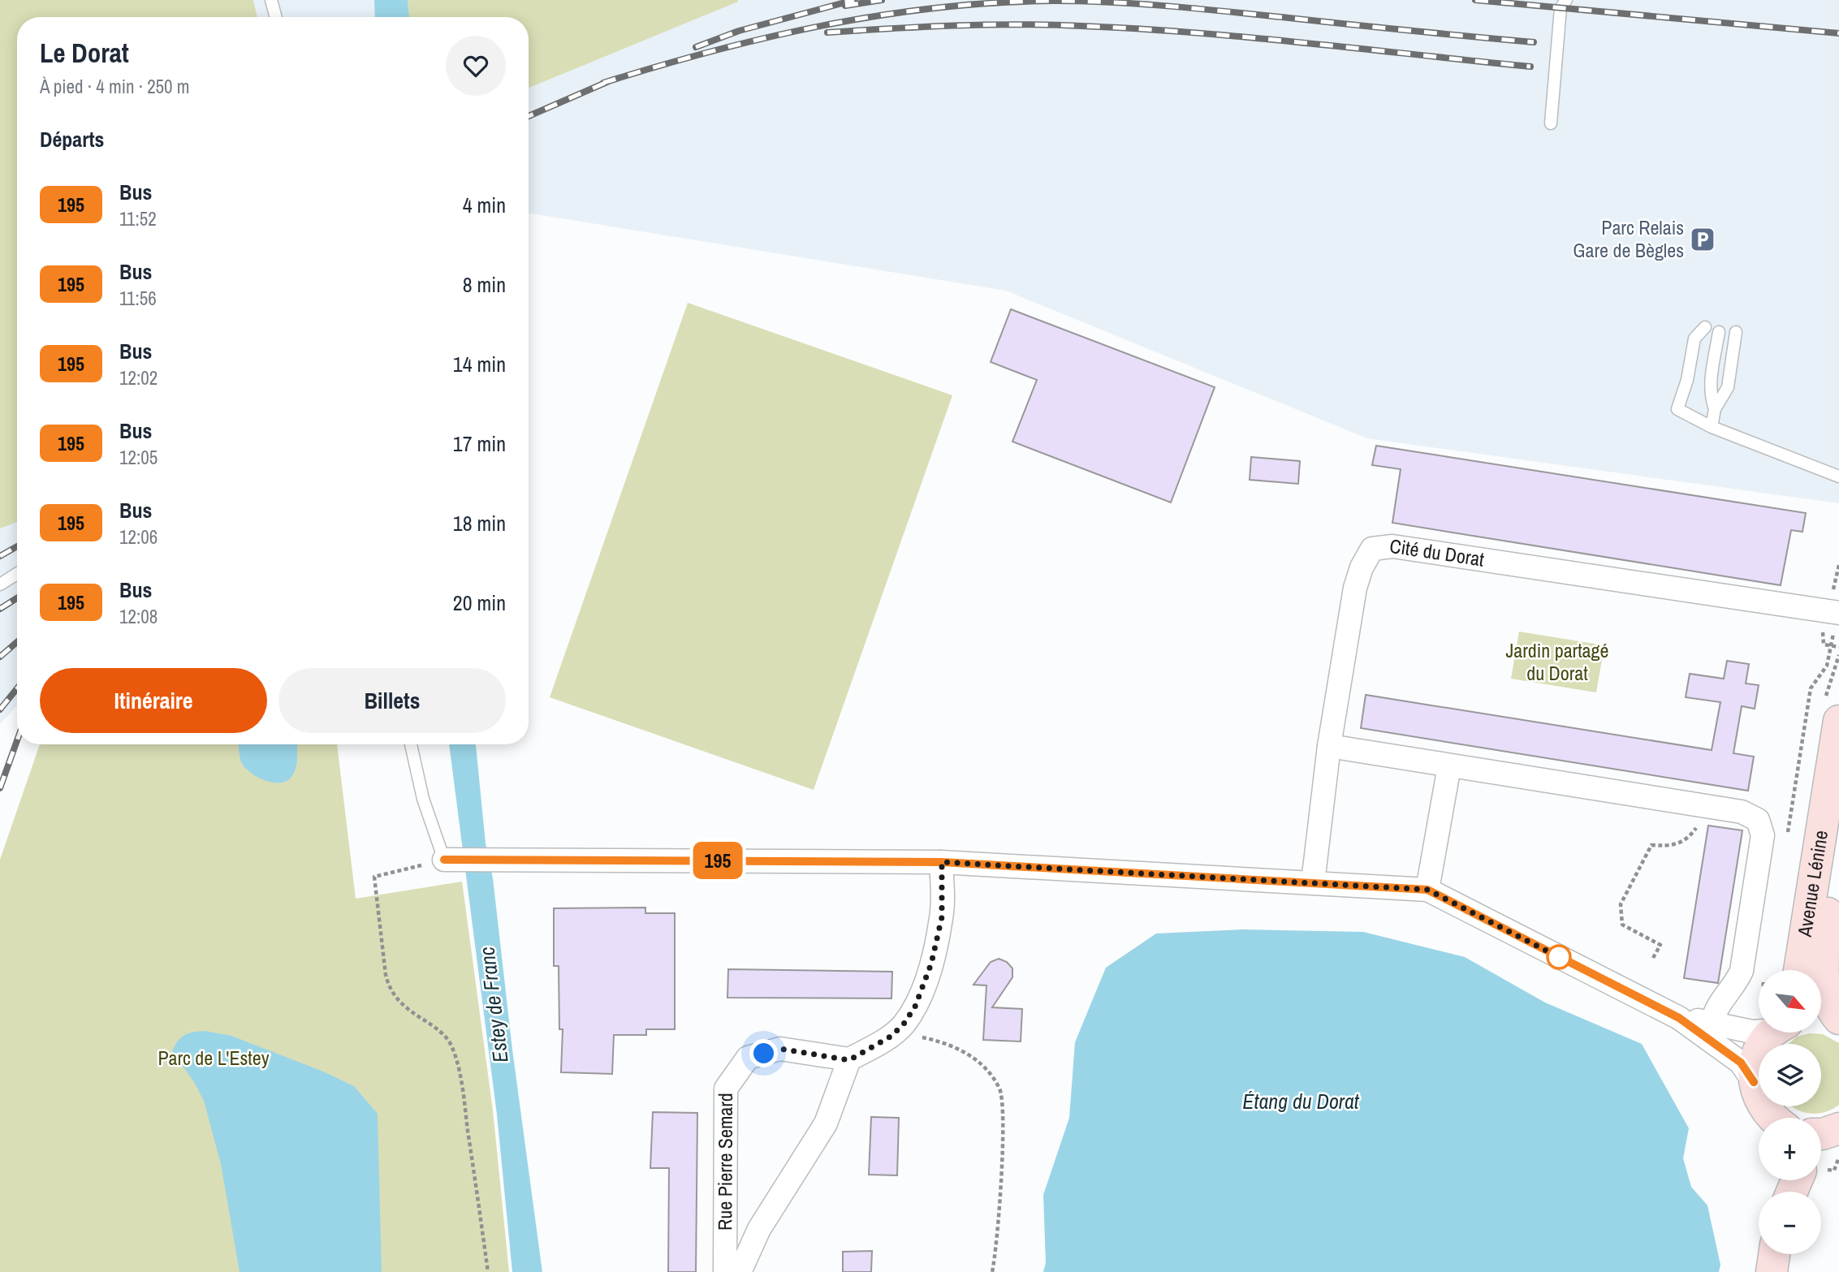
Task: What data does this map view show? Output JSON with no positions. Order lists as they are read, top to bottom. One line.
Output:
{"streets":{"street":["Cité du Dorat","Avenue Lénine","Rue Pierre Semard"]},"water":["Estey de Franc","Étang du Dorat"],"parks":["Jardin partagé du Dorat","Parc de L'Estey"],"places":{"parking":["Parc Relais Gare de Bègles"]},"lines":["bus line 195"],"north":"bottom right","page":{"on_map":"195","heading":[["Le Dorat","À pied · 4 min · 250 m"],"Départs"],"list":[{"mark":"195","name":"Bus","note":"11:52","value":"4 min"},{"mark":"195","name":"Bus","note":"11:56","value":"8 min"},{"mark":"195","name":"Bus","note":"12:02","value":"14 min"},{"mark":"195","name":"Bus","note":"12:05","value":"17 min"},{"mark":"195","name":"Bus","note":"12:06","value":"18 min"},{"mark":"195","name":"Bus","note":"12:08","value":"20 min"}],"buttons":["Itinéraire","Billets"],"map_buttons":["+","−"]}}
